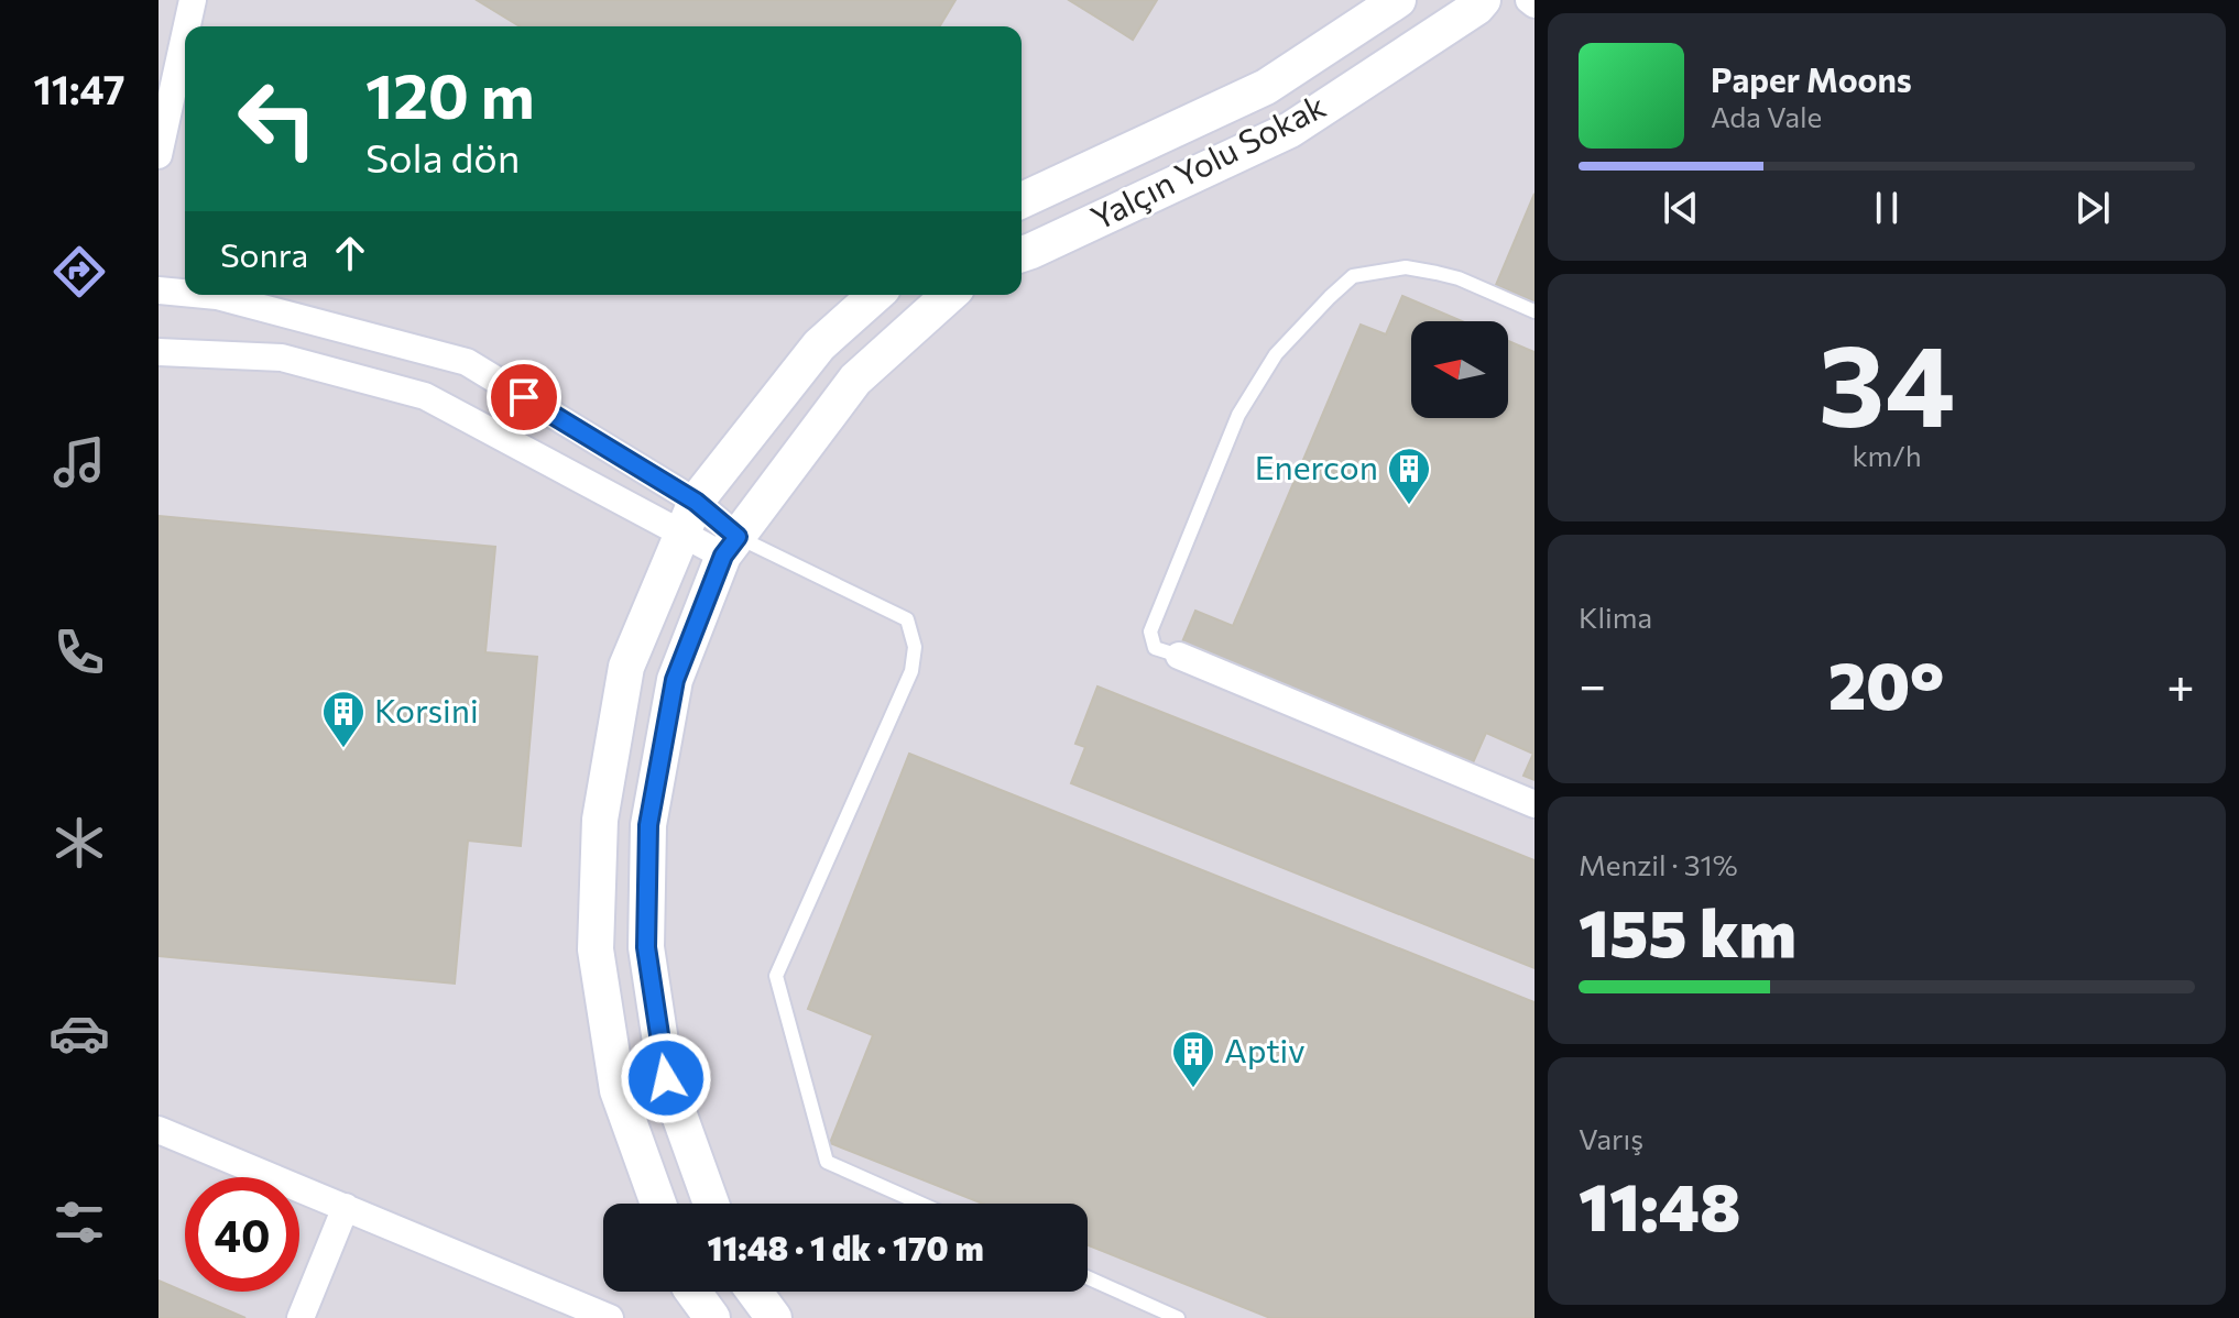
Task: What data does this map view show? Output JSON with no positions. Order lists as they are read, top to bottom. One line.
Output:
{"streets":{"street":["Yalçın Yolu Sokak"]},"places":{"building":["Enercon","Korsini","Aptiv"]},"north":"left","page":{"tabs":"11:47","turn":["120 m","Sola dön"],"song":["Paper Moons","Ada Vale"],"then":"Sonra","tile":[["34","km/h"],"Klima",["Menzil · 31%","155 km"],["Varış","11:48"]],"heat":["−","20°","+"],"limit":"40","trip":"11:48 · 1 dk · 170 m"}}
